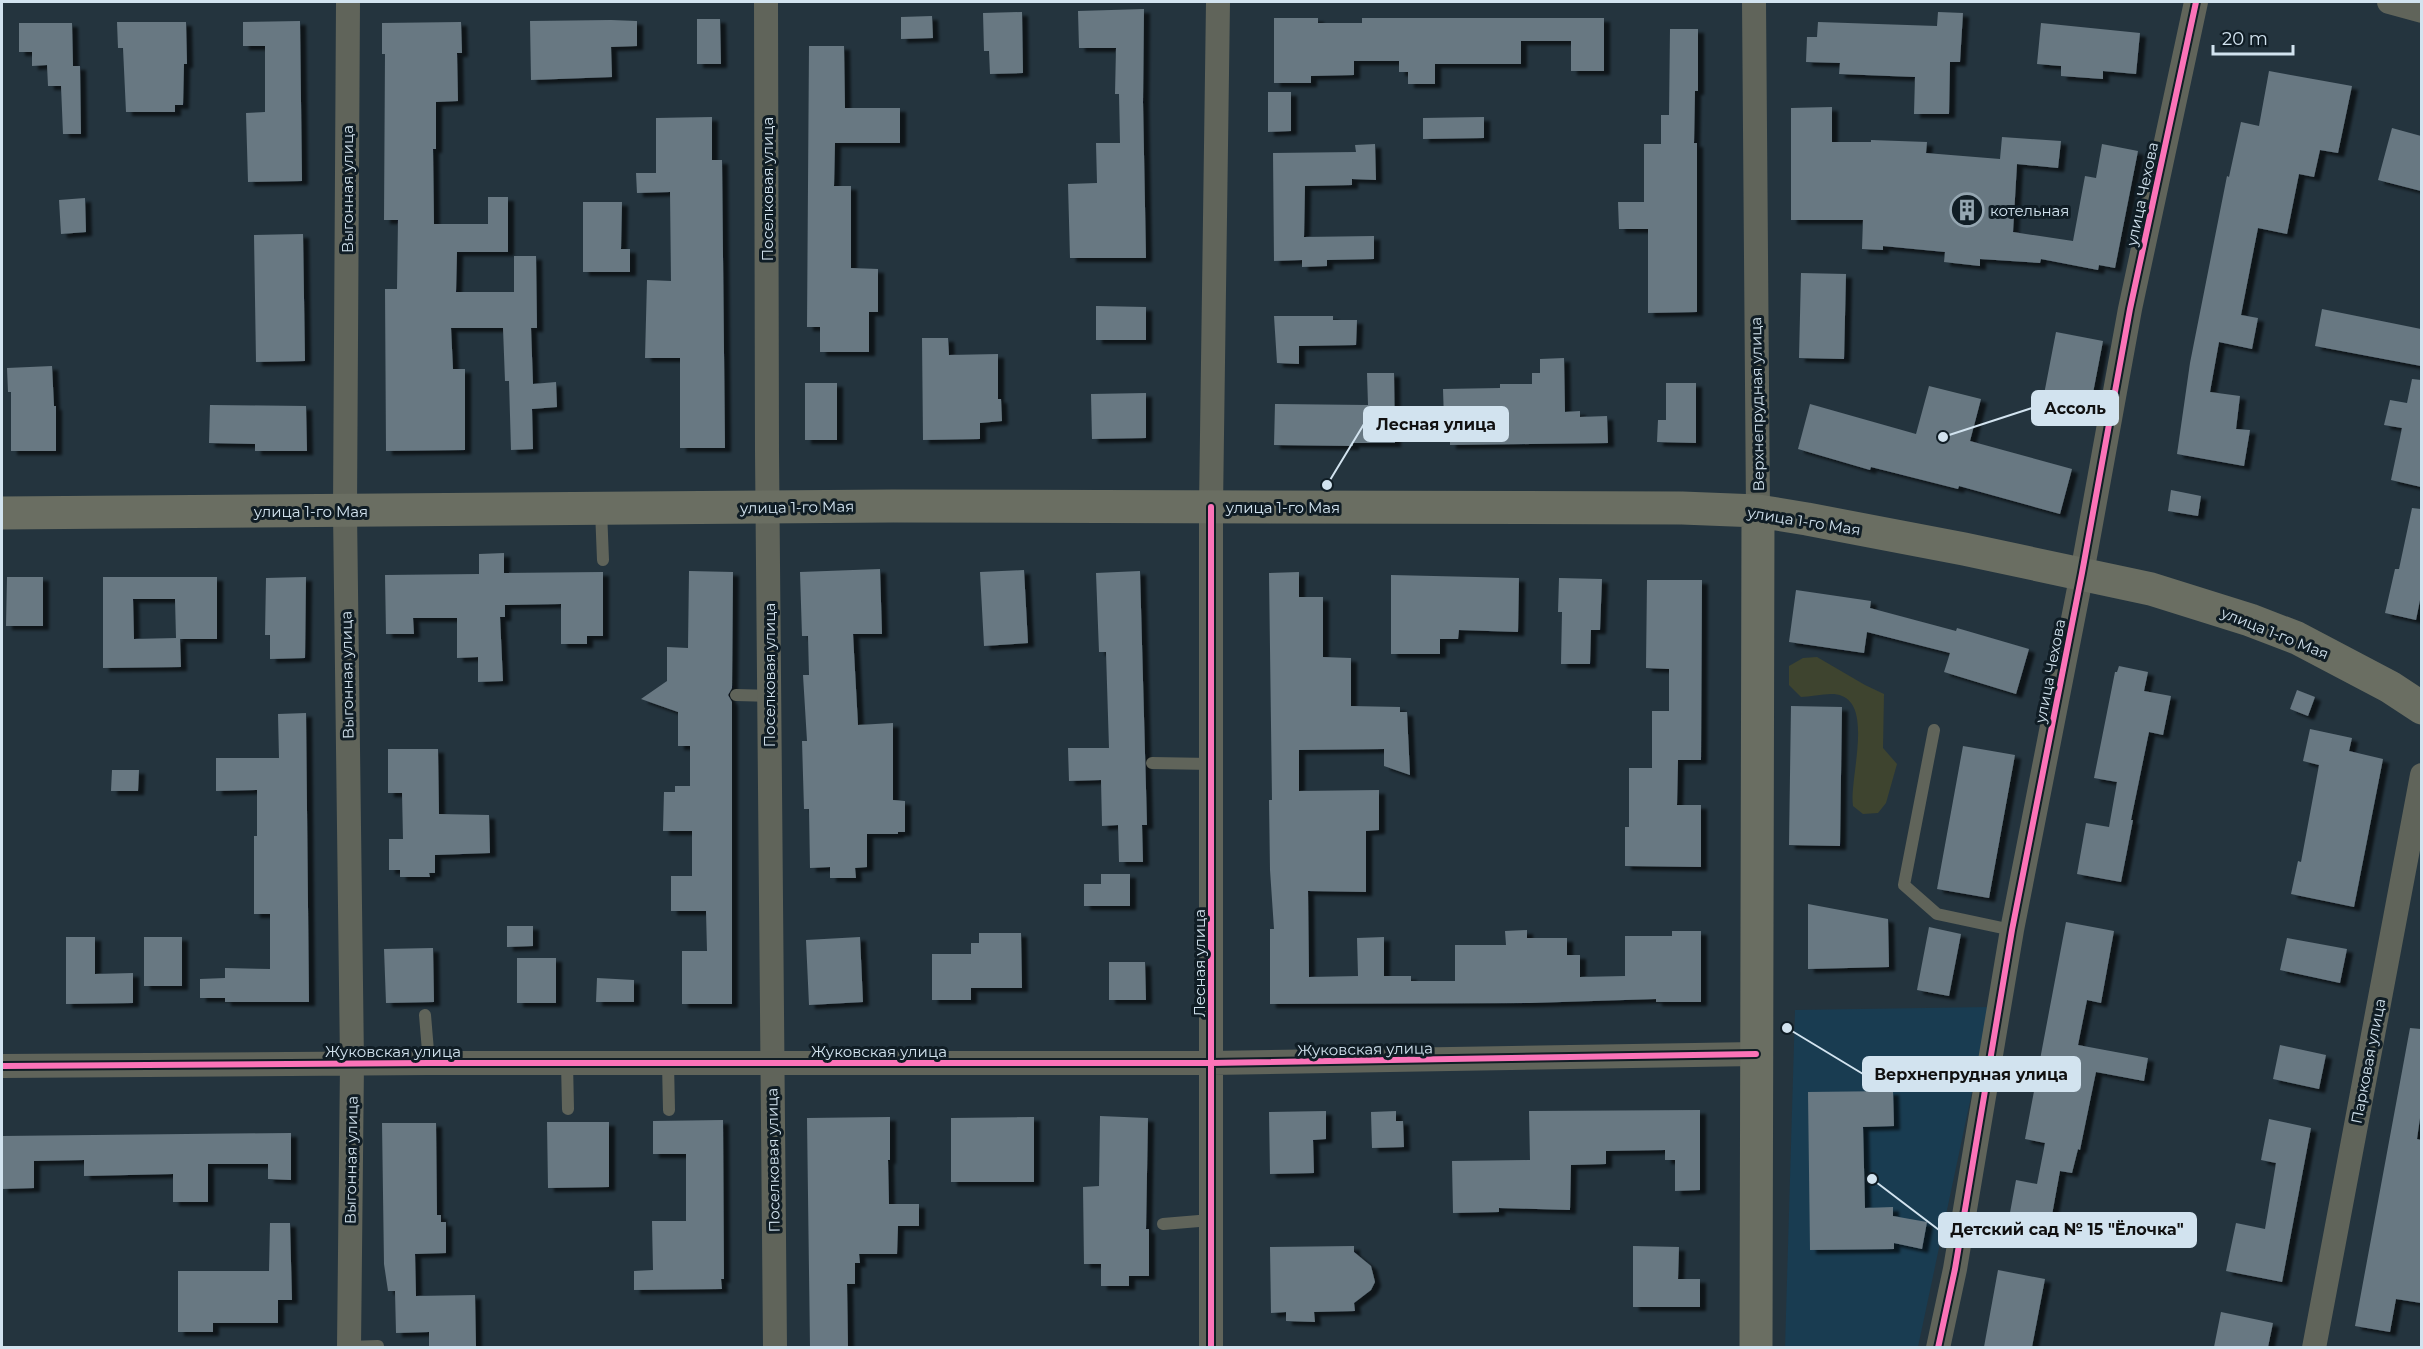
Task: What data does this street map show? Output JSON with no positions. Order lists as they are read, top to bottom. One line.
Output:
{"streets":{"main road":["Верхнепрудная улица","улица 1-го Мая"],"street":["Выгонная улица","Поселковая улица","улица Чехова","Лесная улица","Жуковская улица","Парковая улица"]},"crossings":[["Выгонная улица","улица 1-го Мая"],["Выгонная улица","Жуковская улица"],["Поселковая улица","улица 1-го Мая"],["Поселковая улица","Жуковская улица"],["улица Чехова","улица 1-го Мая"],["Верхнепрудная улица","улица 1-го Мая"],["Верхнепрудная улица","Жуковская улица"],["улица 1-го Мая","Лесная улица"],["Лесная улица","Жуковская улица"]],"places":{"building":["котельная"],"other":["Ассоль","Лесная улица","Верхнепрудная улица","Детский сад № 15 \"Ёлочка\""]},"scale_bar":"20 m"}
